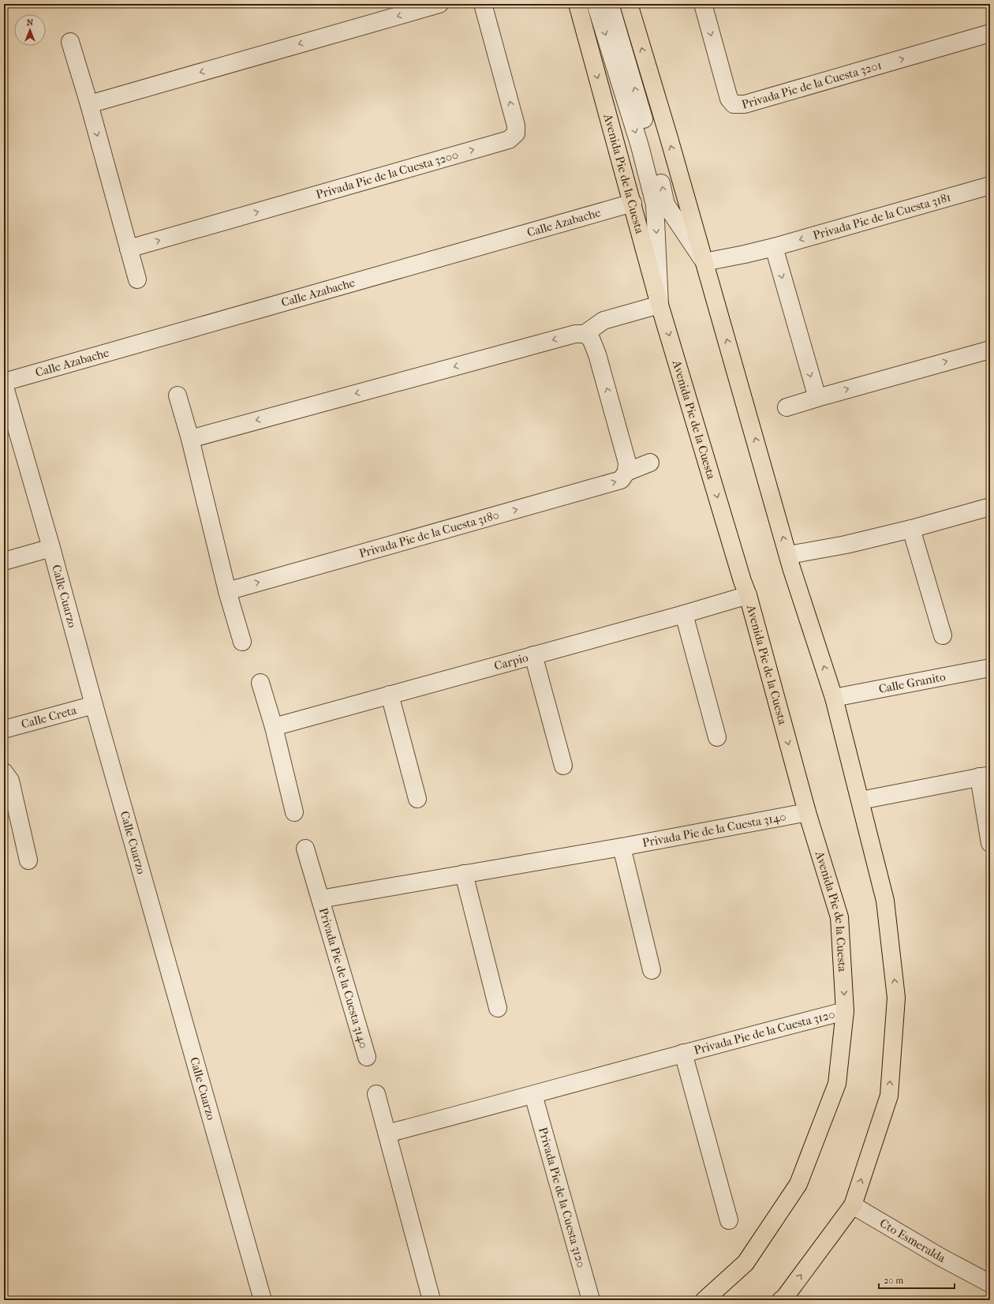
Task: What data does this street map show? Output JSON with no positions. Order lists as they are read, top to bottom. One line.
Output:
{"streets":{"main road":["Avenida Pie de la Cuesta"],"street":["Privada Pie de la Cuesta 3201","Privada Pie de la Cuesta 3200","Privada Pie de la Cuesta 3181","Calle Azabache","Privada Pie de la Cuesta 3180","Calle Cuarzo","Carpio","Calle Granito","Calle Creta","Privada Pie de la Cuesta 3140","Privada Pie de la Cuesta 3120","Cto Esmeralda"]},"crossings":[["Avenida Pie de la Cuesta","Calle Azabache"],["Avenida Pie de la Cuesta","Carpio"],["Avenida Pie de la Cuesta","Privada Pie de la Cuesta 3140"],["Avenida Pie de la Cuesta","Privada Pie de la Cuesta 3120"],["Calle Azabache","Calle Cuarzo"],["Calle Cuarzo","Calle Creta"]],"one_way":["Privada Pie de la Cuesta 3181"],"scale_bar":"20 m","north":"top"}
